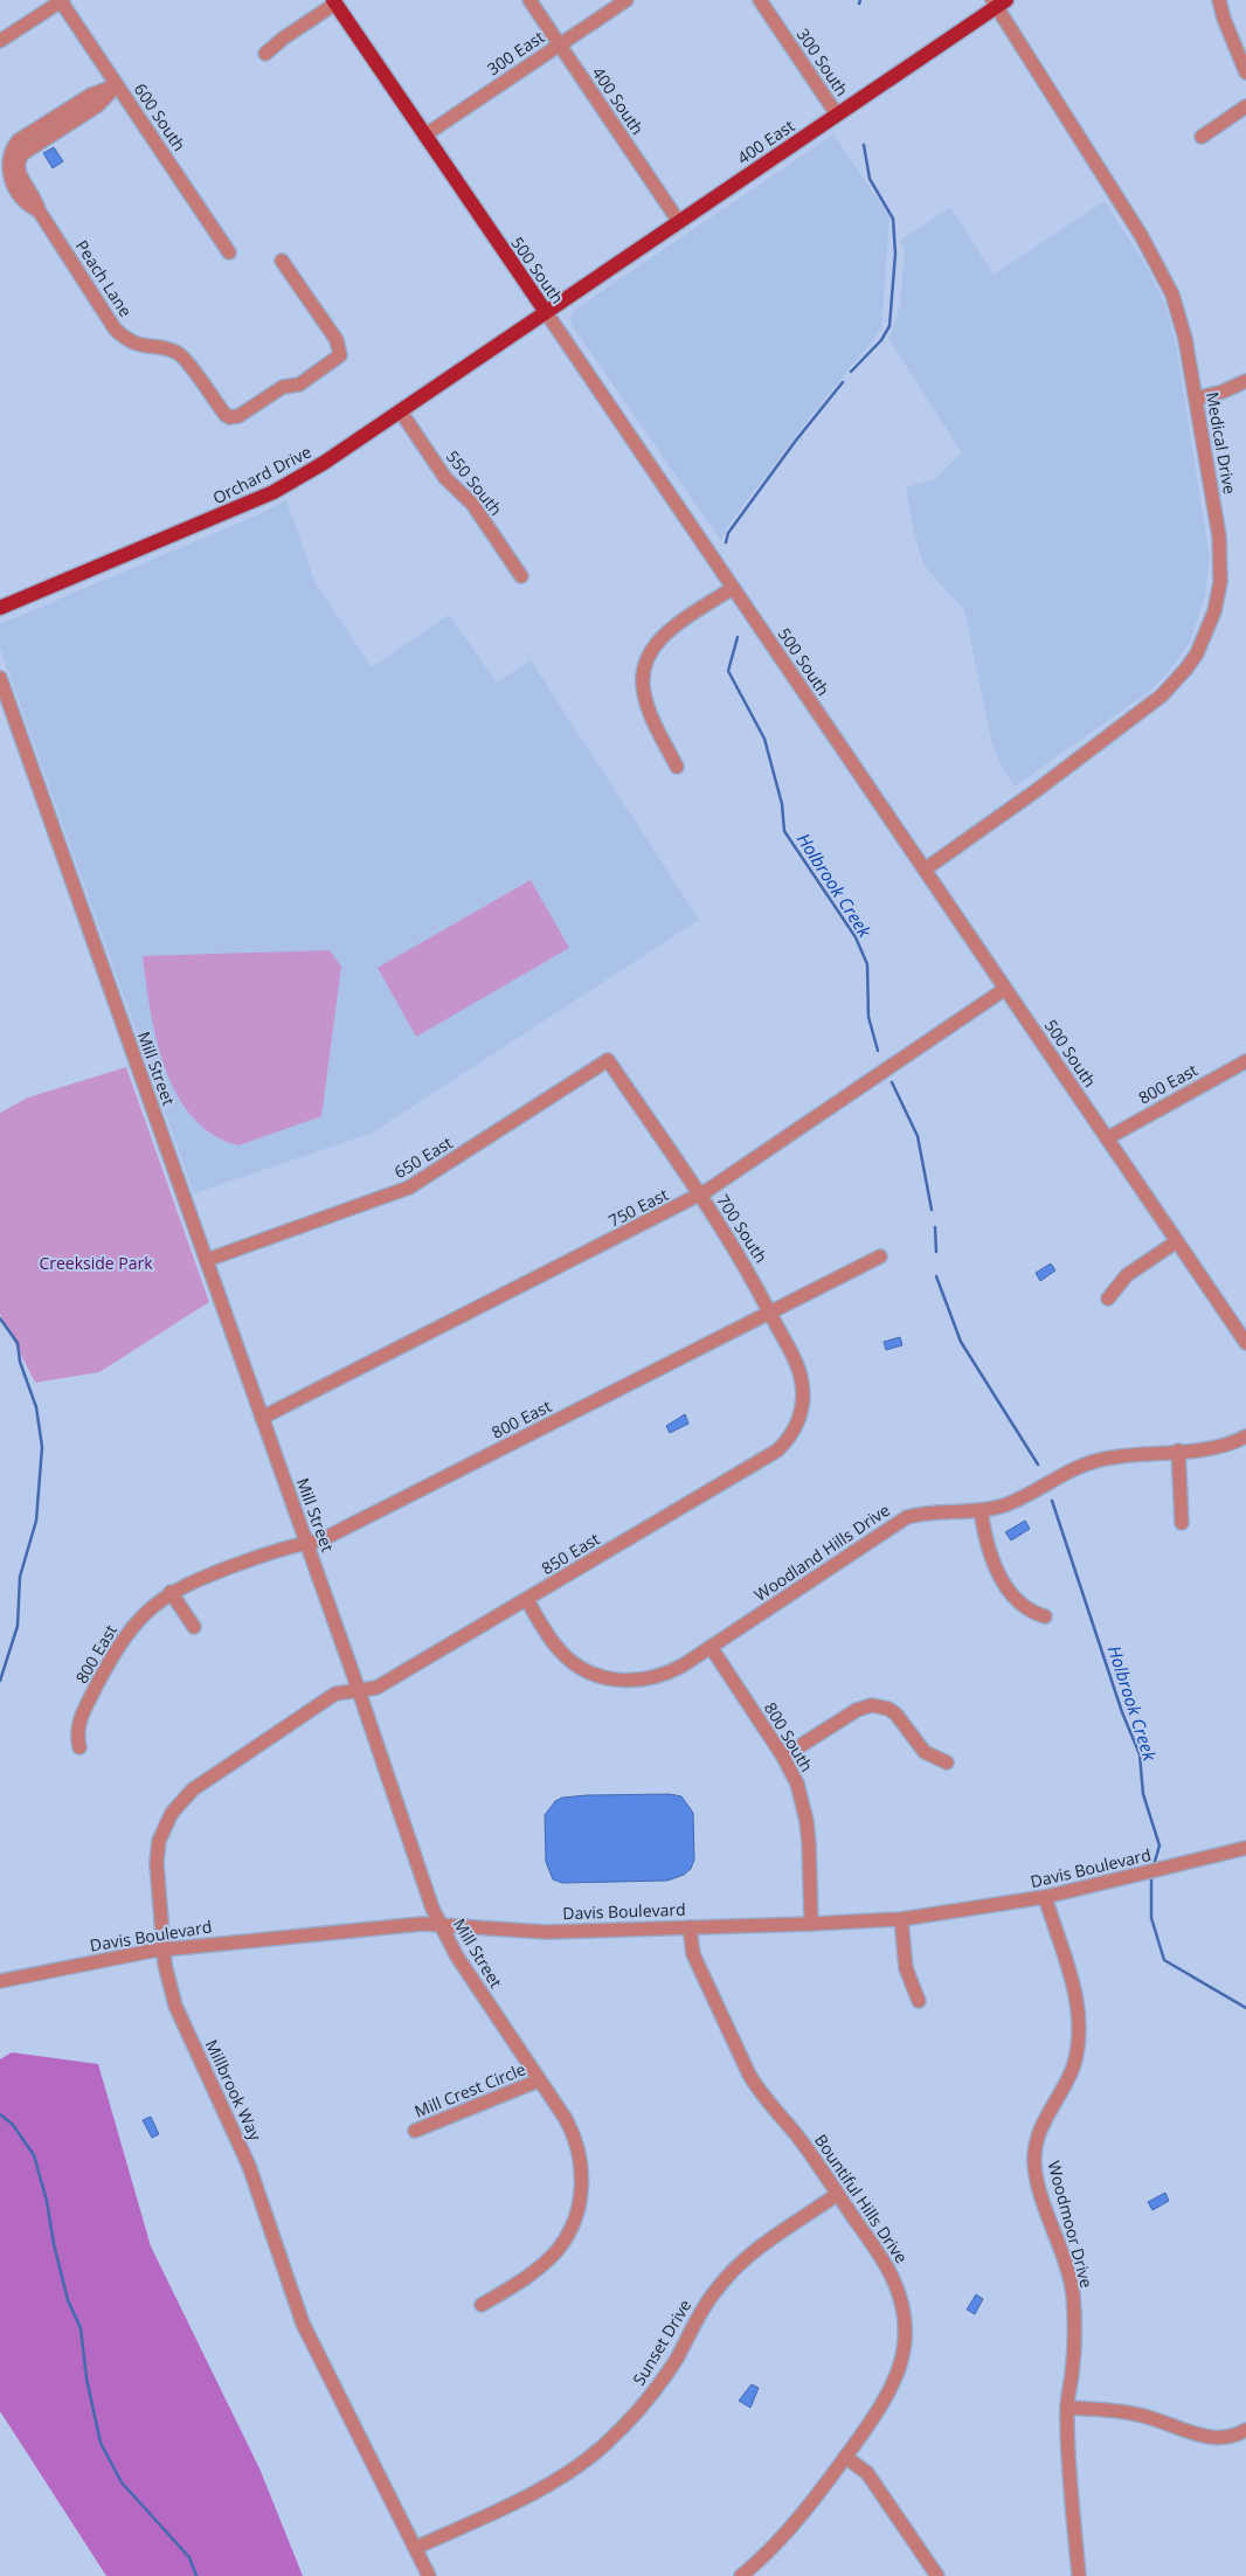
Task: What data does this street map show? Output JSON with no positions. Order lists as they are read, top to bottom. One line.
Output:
{"streets":{"main road":["400 East","500 South","Orchard Drive"],"street":["300 East","300 South","400 South","600 South","Peach Lane","Medical Drive","550 South","Mill Street","800 East","650 East","750 East","700 South","Woodland Hills Drive","850 East","800 South","Davis Boulevard","Millbrook Way","Mill Crest Circle","Bountiful Hills Drive","Woodmoor Drive","Sunset Drive"]},"crossings":[["300 East","400 South"],["300 East","500 South"],["300 South","400 East"],["400 South","400 East"],["600 South","Peach Lane"],["400 East","500 South"],["400 East","Medical Drive"],["400 East","Orchard Drive"],["500 South","Medical Drive"],["500 South","Orchard Drive"],["500 South","800 East"],["500 South","750 East"],["Orchard Drive","550 South"],["Mill Street","800 East"],["Mill Street","650 East"],["Mill Street","750 East"],["Mill Street","850 East"],["Mill Street","Davis Boulevard"],["Mill Street","Millbrook Way"],["Mill Street","Mill Crest Circle"],["800 East","700 South"],["650 East","700 South"],["750 East","700 South"],["700 South","850 East"],["Woodland Hills Drive","850 East"],["Woodland Hills Drive","800 South"],["850 East","Millbrook Way"],["800 South","Davis Boulevard"],["Davis Boulevard","Millbrook Way"],["Davis Boulevard","Bountiful Hills Drive"],["Davis Boulevard","Woodmoor Drive"],["Millbrook Way","Sunset Drive"],["Bountiful Hills Drive","Sunset Drive"]],"water":["Holbrook Creek"],"parks":["Creekside Park"]}
